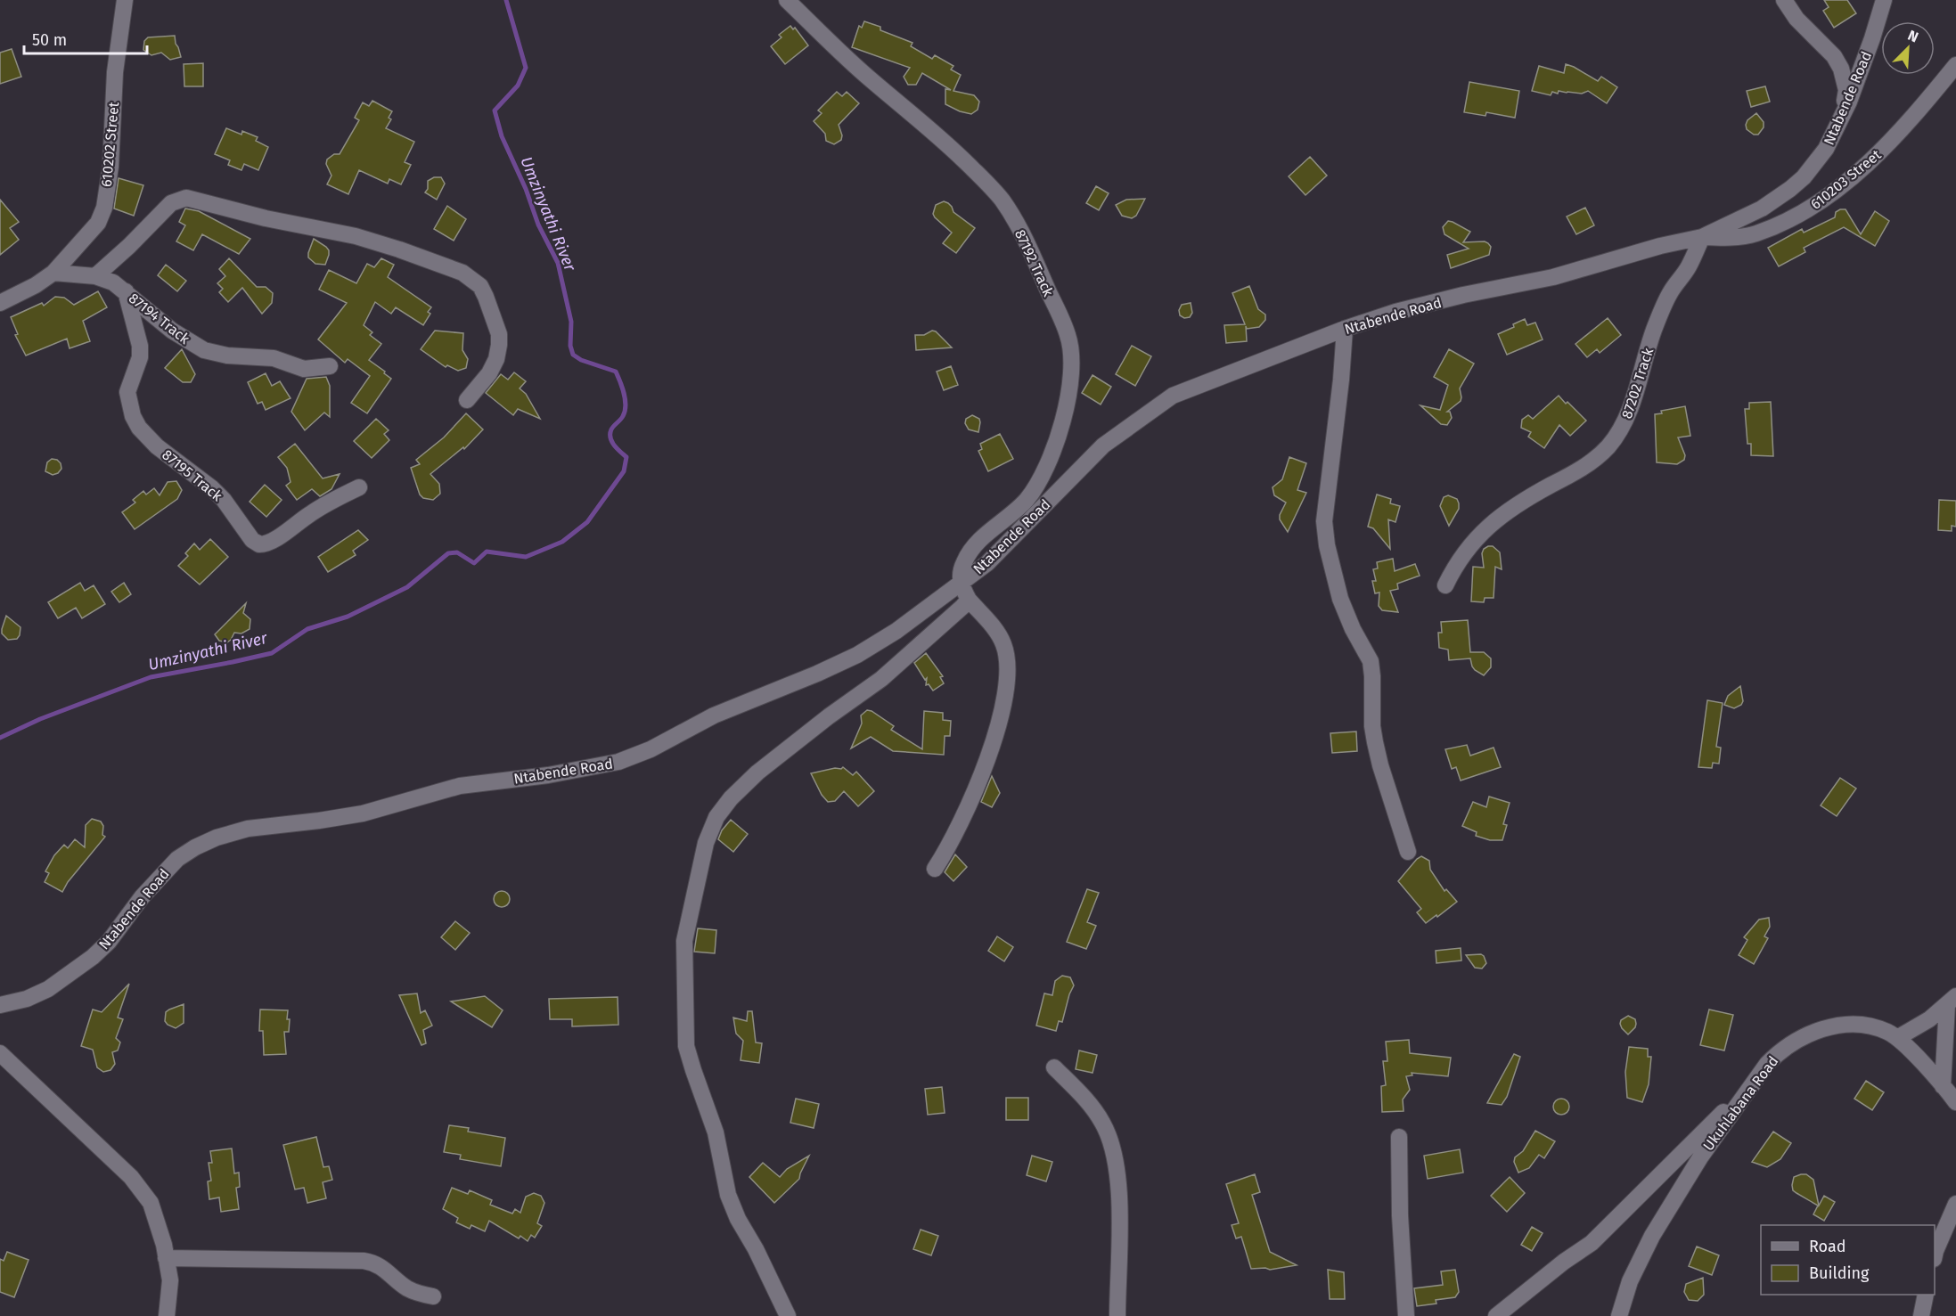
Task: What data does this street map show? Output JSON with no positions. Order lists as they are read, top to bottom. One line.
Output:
{"streets":{"street":["Ntabende Road","610202 Street","610203 Street","87192 Track","87194 Track","87202 Track","87195 Track","Ukuhlabana Road"]},"crossings":[["Ntabende Road","610203 Street"],["Ntabende Road","87192 Track"],["Ntabende Road","87202 Track"],["610202 Street","87194 Track"],["610203 Street","87202 Track"],["87194 Track","87195 Track"]],"water":["Umzinyathi River"],"legend":["Road","Building"],"scale_bar":"50 m","north":"top right"}
